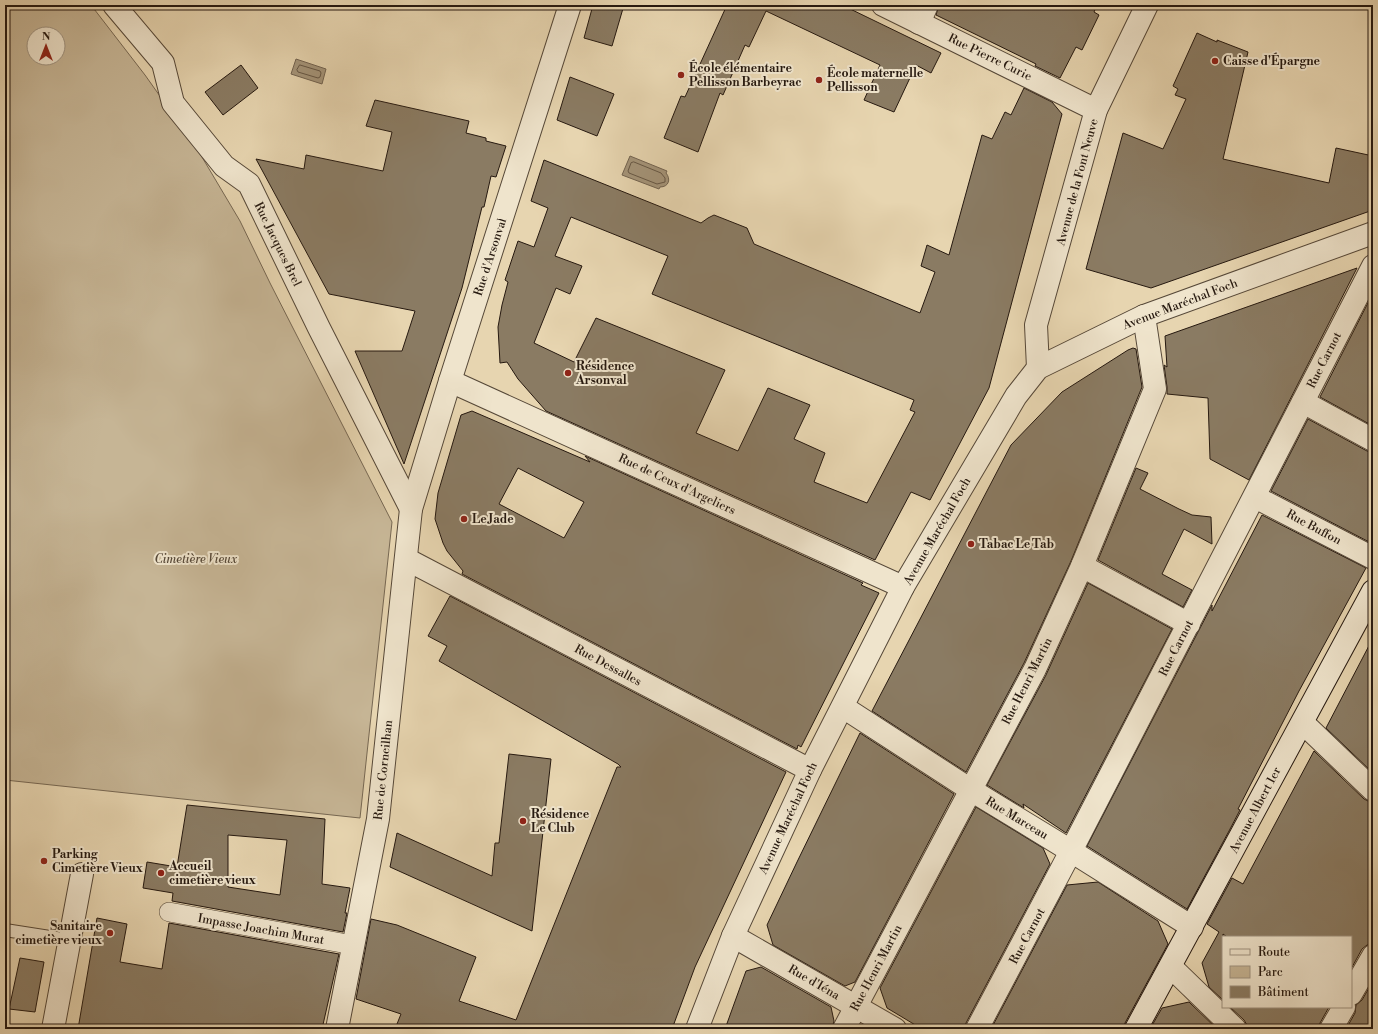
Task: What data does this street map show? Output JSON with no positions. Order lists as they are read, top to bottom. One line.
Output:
{"streets":{"street":["Rue Pierre Curie","Avenue de la Font Neuve","Rue Jacques Brel","Rue d'Arsonval","Avenue Maréchal Foch","Rue Carnot","Rue de Ceux d'Argeliers","Rue Buffon","Rue Dessalles","Rue Henri Martin","Rue de Corneilhan","Avenue Albert 1er","Rue Marceau","Impasse Joachim Murat","Rue d'Iéna"]},"crossings":[["Rue Pierre Curie","Avenue de la Font Neuve"],["Avenue de la Font Neuve","Avenue Maréchal Foch"],["Rue Jacques Brel","Rue d'Arsonval"],["Rue Jacques Brel","Rue de Corneilhan"],["Rue d'Arsonval","Rue de Ceux d'Argeliers"],["Rue d'Arsonval","Rue de Corneilhan"],["Avenue Maréchal Foch","Rue de Ceux d'Argeliers"],["Avenue Maréchal Foch","Rue Dessalles"],["Avenue Maréchal Foch","Rue Henri Martin"],["Avenue Maréchal Foch","Rue Marceau"],["Avenue Maréchal Foch","Rue d'Iéna"],["Rue Carnot","Rue Buffon"],["Rue Carnot","Rue Marceau"],["Rue Dessalles","Rue de Corneilhan"],["Rue Henri Martin","Rue Marceau"],["Rue Henri Martin","Rue d'Iéna"],["Rue de Corneilhan","Impasse Joachim Murat"],["Avenue Albert 1er","Rue Marceau"]],"parks":["Cimetière Vieux"],"places":["Caisse d'Épargne","École élémentaire Pellisson Barbeyrac","École maternelle Pellisson","Résidence Arsonval","Le Jade","Tabac Le Tab","Résidence Le Club","Parking Cimetière Vieux","Accueil cimetière vieux","Sanitaire cimetière vieux"],"legend":["Route","Parc","Bâtiment"],"north":"top"}
